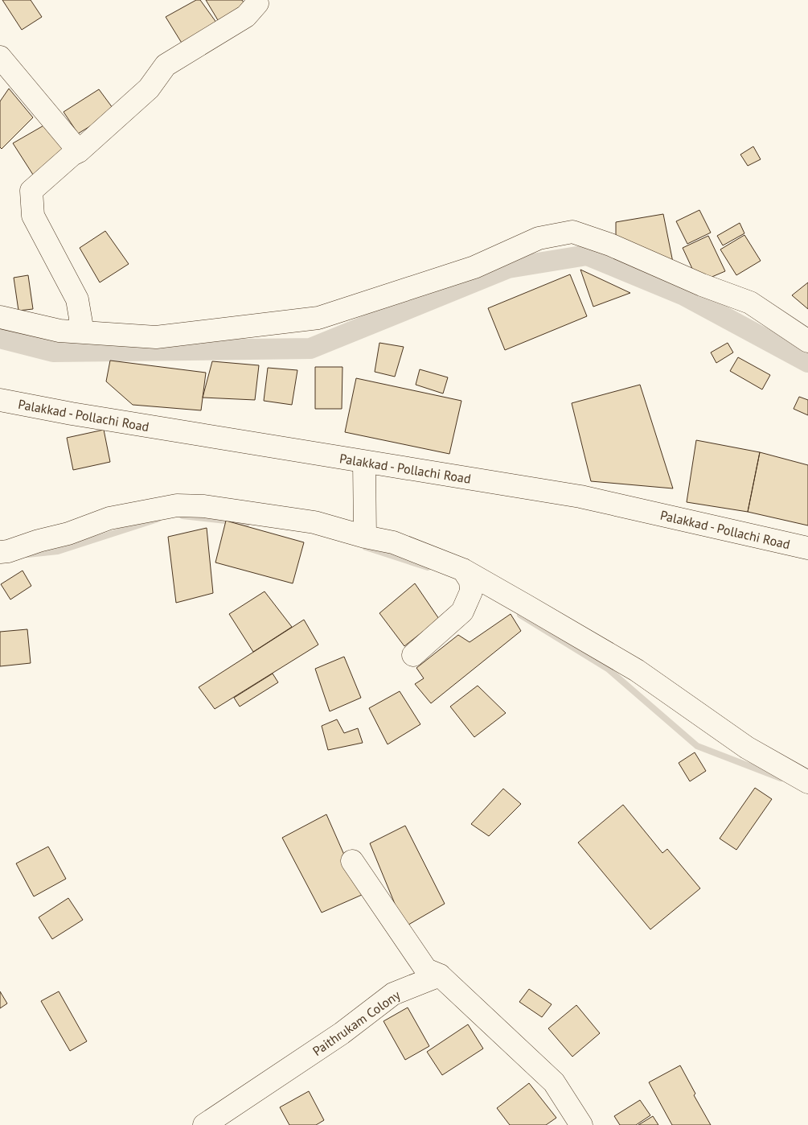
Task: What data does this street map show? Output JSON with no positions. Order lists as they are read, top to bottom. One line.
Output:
{"streets":{"street":["Palakkad - Pollachi Road","Paithrukam Colony"]}}
